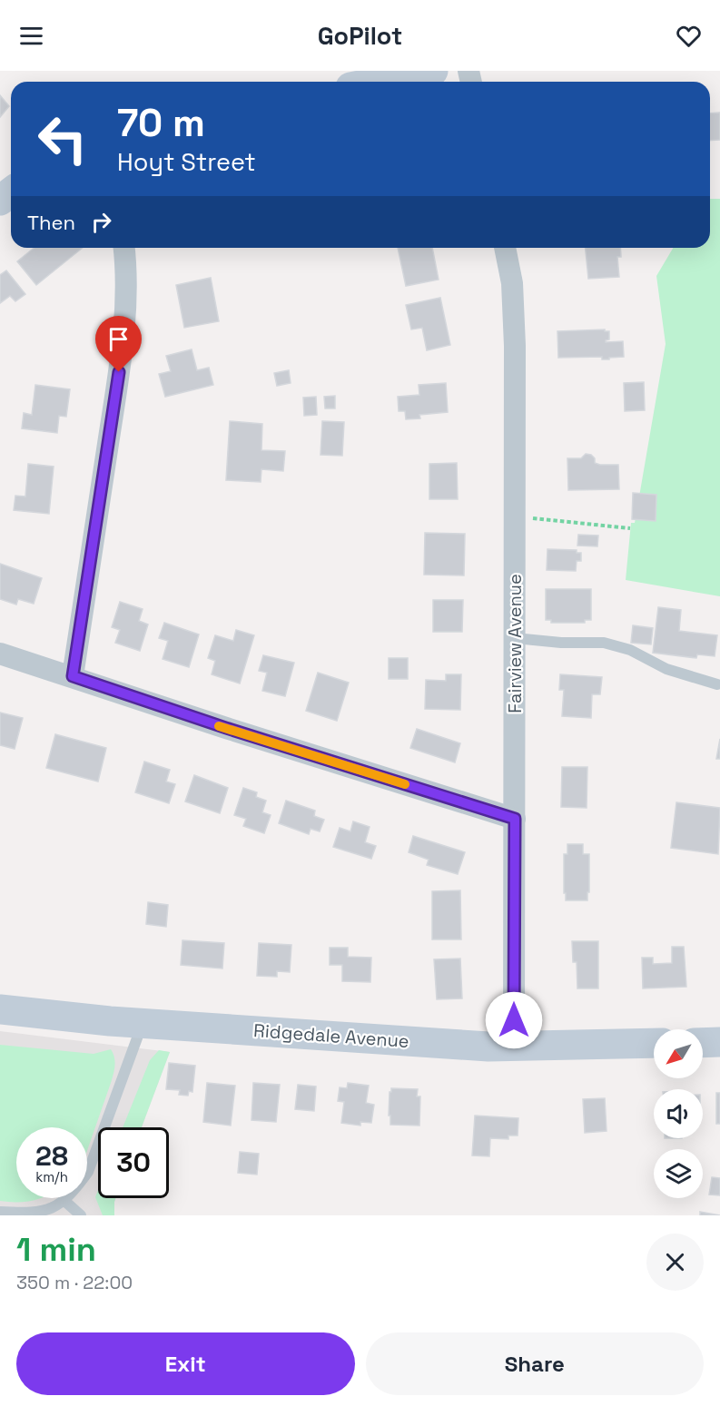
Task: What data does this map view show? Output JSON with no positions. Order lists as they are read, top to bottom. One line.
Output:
{"streets":{"street":["Fairview Avenue","Ridgedale Avenue"]},"crossings":[["Fairview Avenue","Ridgedale Avenue"]],"north":"bottom left","page":{"header":"GoPilot","turn":["70 m","Hoyt Street"],"then":"Then","speed":"28 km/h","limit":"30","heading":["1 min","350 m · 22:00"],"buttons":["Exit","Share"]}}
